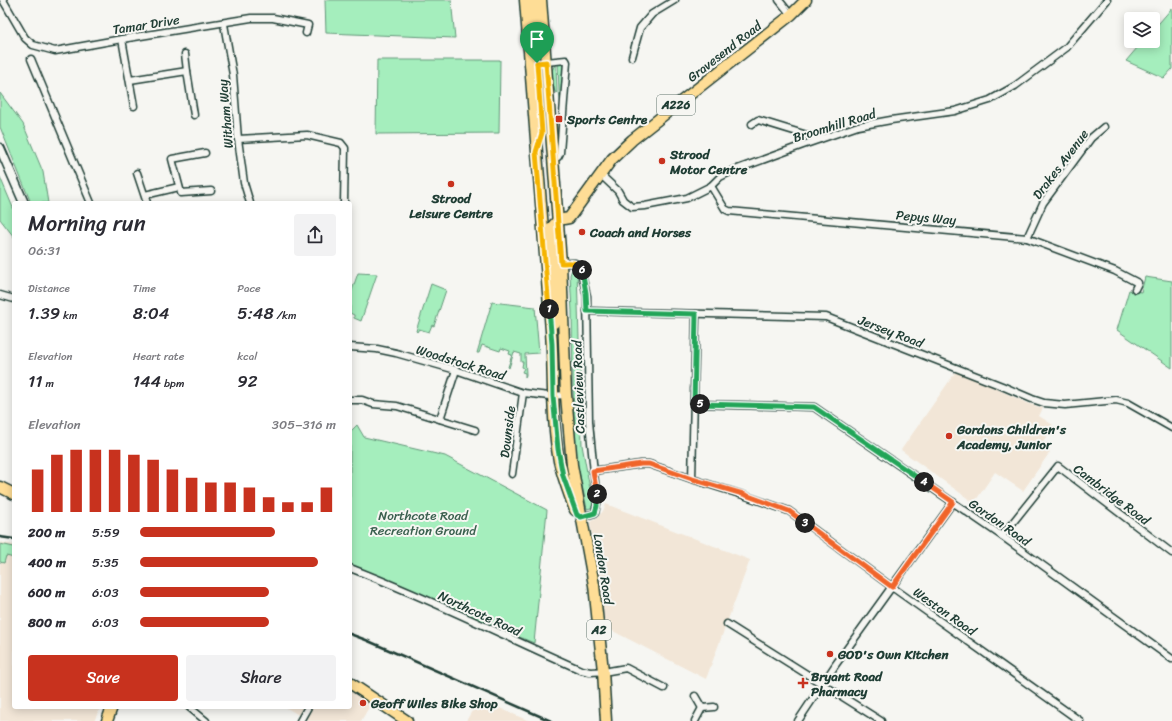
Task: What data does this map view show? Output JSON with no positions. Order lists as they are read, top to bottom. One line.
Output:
{"streets":{"main road":["Gravesend Road","A226","London Road","A2"],"street":["Tamar Drive","Witham Way","Broomhill Road","Drakes Avenue","Pepys Way","Jersey Road","Woodstock Road","Castleview Road","Downside","Cambridge Road","Gordon Road","Weston Road","Northcote Road"]},"crossings":[["Tamar Drive","Witham Way"],["Gravesend Road","Broomhill Road"],["Gravesend Road","London Road"],["Gravesend Road","A2"],["Broomhill Road","Pepys Way"],["Drakes Avenue","Pepys Way"],["Jersey Road","Castleview Road"],["Woodstock Road","Downside"],["Woodstock Road","London Road"],["Castleview Road","London Road"],["Castleview Road","Weston Road"],["Cambridge Road","Gordon Road"],["London Road","Northcote Road"],["London Road","A2"]],"parks":["Northcote Road Recreation Ground"],"places":{"transit":["Sports Centre"],"other":["Strood Motor Centre","Strood Leisure Centre","Coach and Horses","Gordons Children's Academy, Junior","GOD's Own Kitchen","Geoff Wiles Bike Shop"],"health":["Bryant Road Pharmacy"]},"page":{"heading":["Morning run","06:31"],"pins":["6","1","5","4","2","3"],"stats":[["Distance","1.39 km"],["Time","8:04"],["Pace","5:48 /km"],["Elevation","11 m"],["Heart rate","144 bpm"],["kcal","92"]],"chart":["Elevation","305–316 m"],"list":[{"name":"200 m","note":"5:59"},{"name":"400 m","note":"5:35"},{"name":"600 m","note":"6:03"},{"name":"800 m","note":"6:03"}],"buttons":["Save","Share"]}}
